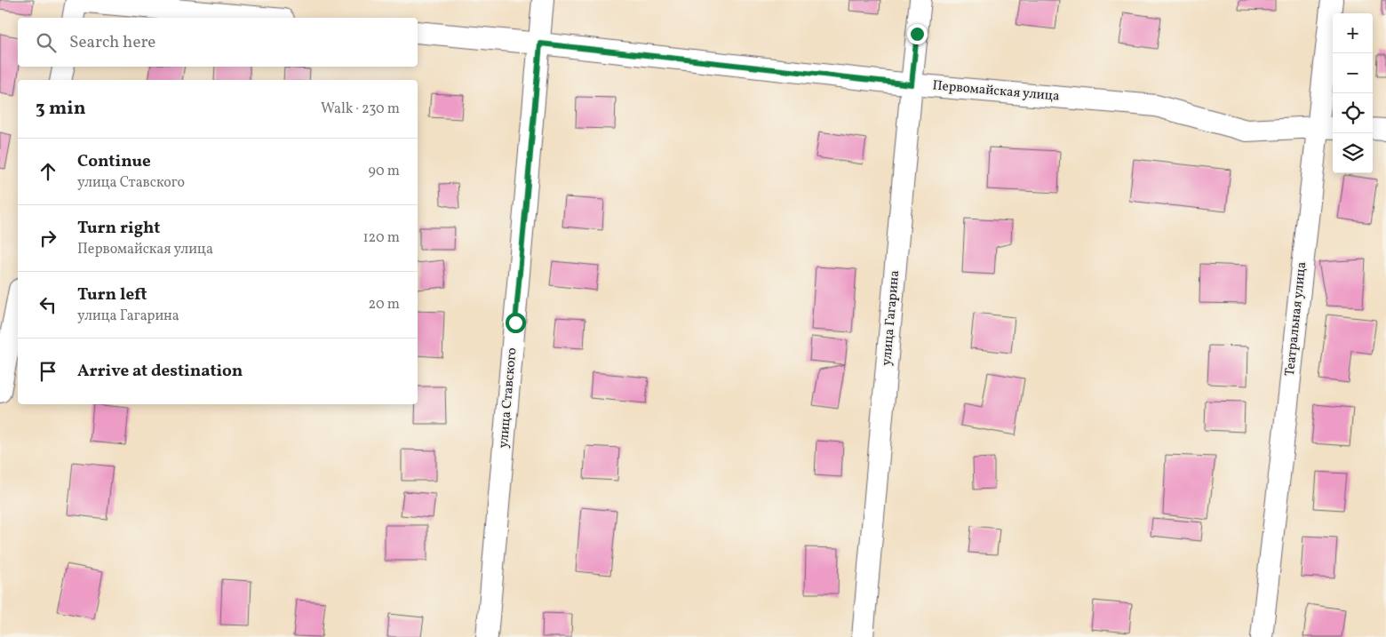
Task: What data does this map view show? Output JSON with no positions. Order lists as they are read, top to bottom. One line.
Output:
{"streets":{"street":["Первомайская улица","улица Гагарина","Театральная улица","улица Ставского"]},"crossings":[["Первомайская улица","улица Гагарина"],["Первомайская улица","Театральная улица"],["Первомайская улица","улица Ставского"]],"page":{"map_buttons":["+","−"],"search":"Search here","heading":["3 min","Walk · 230 m"],"list":[["Continue","улица Ставского","90 m"],["Turn right","Первомайская улица","120 m"],["Turn left","улица Гагарина","20 m"],"Arrive at destination"]}}
